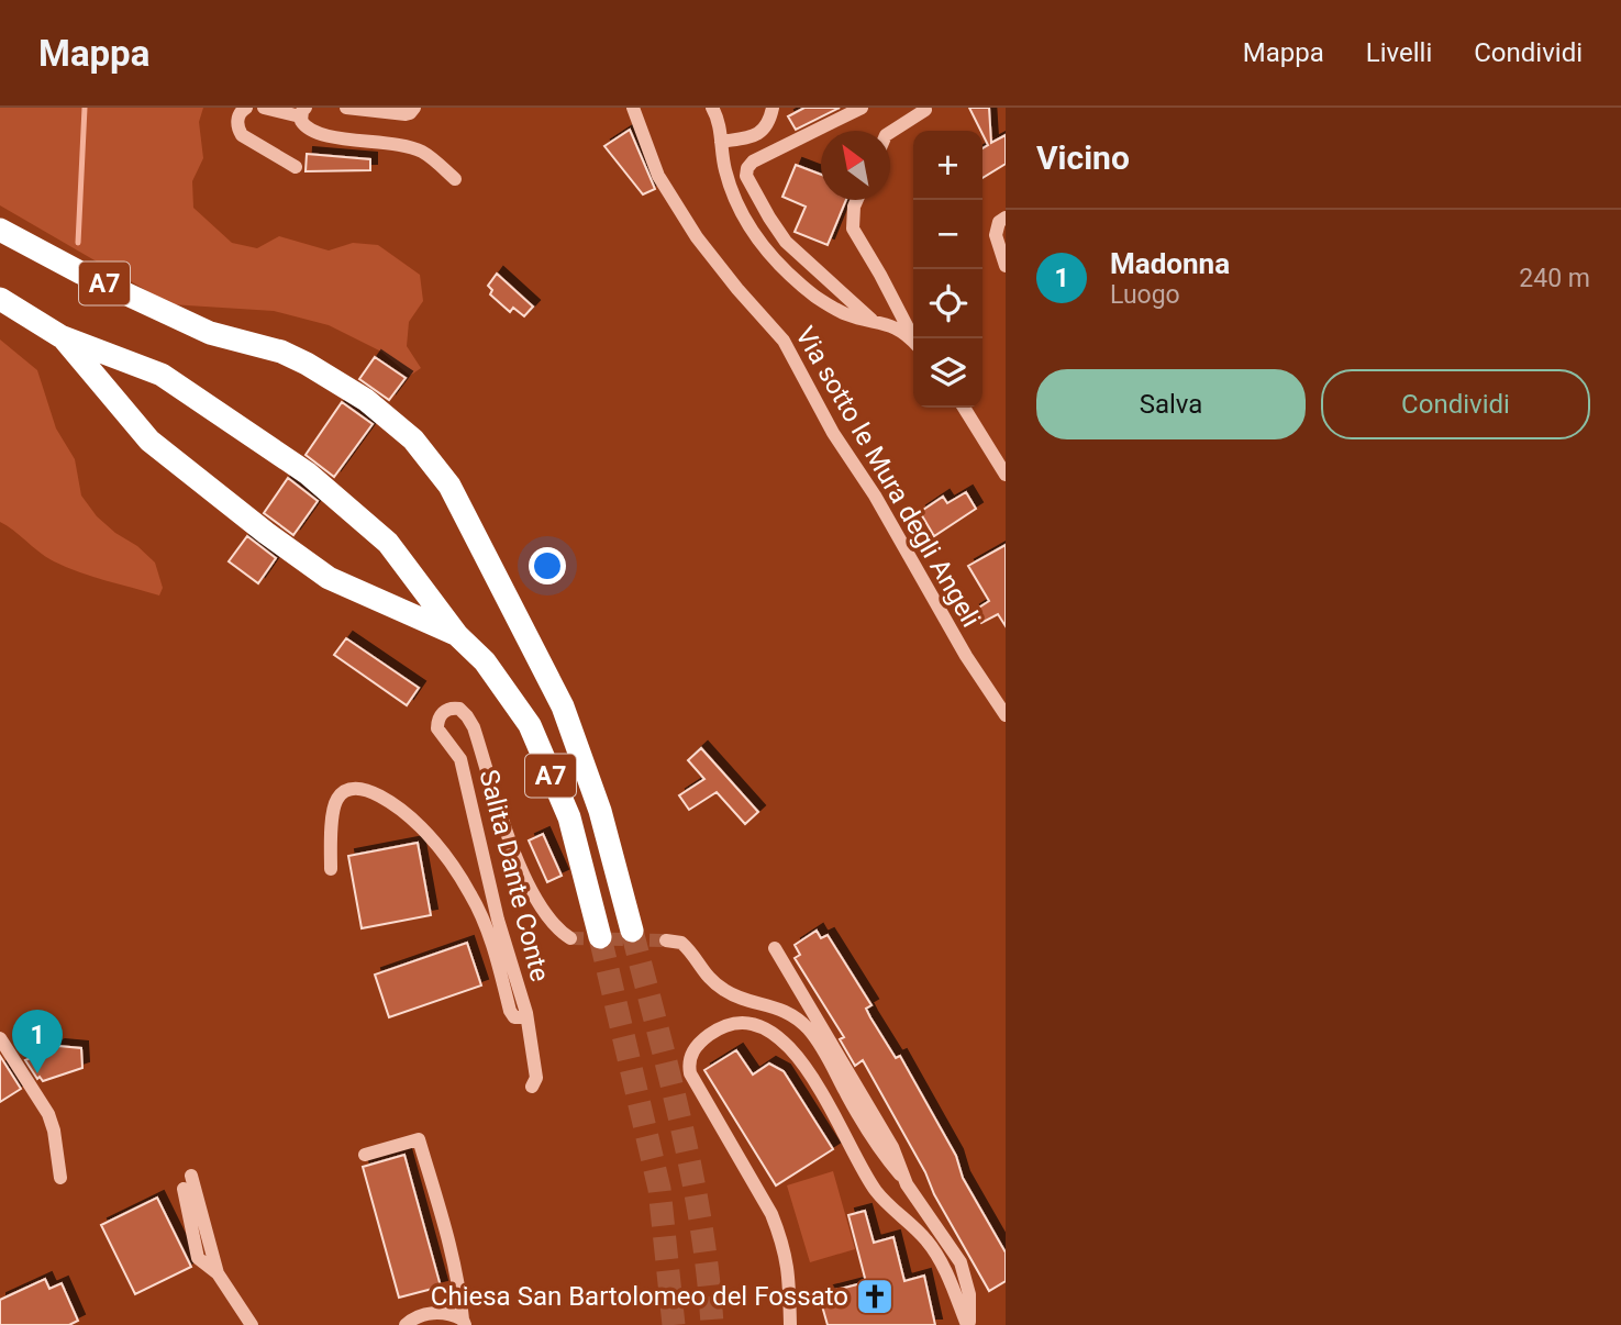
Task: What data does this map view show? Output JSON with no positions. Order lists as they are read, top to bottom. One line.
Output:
{"streets":{"highway":["A7"],"street":["Via sotto le Mura degli Angeli","Salita Dante Conte"]},"places":{"church":["Chiesa San Bartolomeo del Fossato"]},"north":"top left","page":{"header":"Mappa","nav":["Mappa","Livelli","Condividi"],"heading":"Vicino","map_buttons":["+","−"],"list":[{"mark":"1","name":"Madonna","note":"Luogo","value":"240 m"}],"buttons":["Salva","Condividi"],"pins":"1"}}
